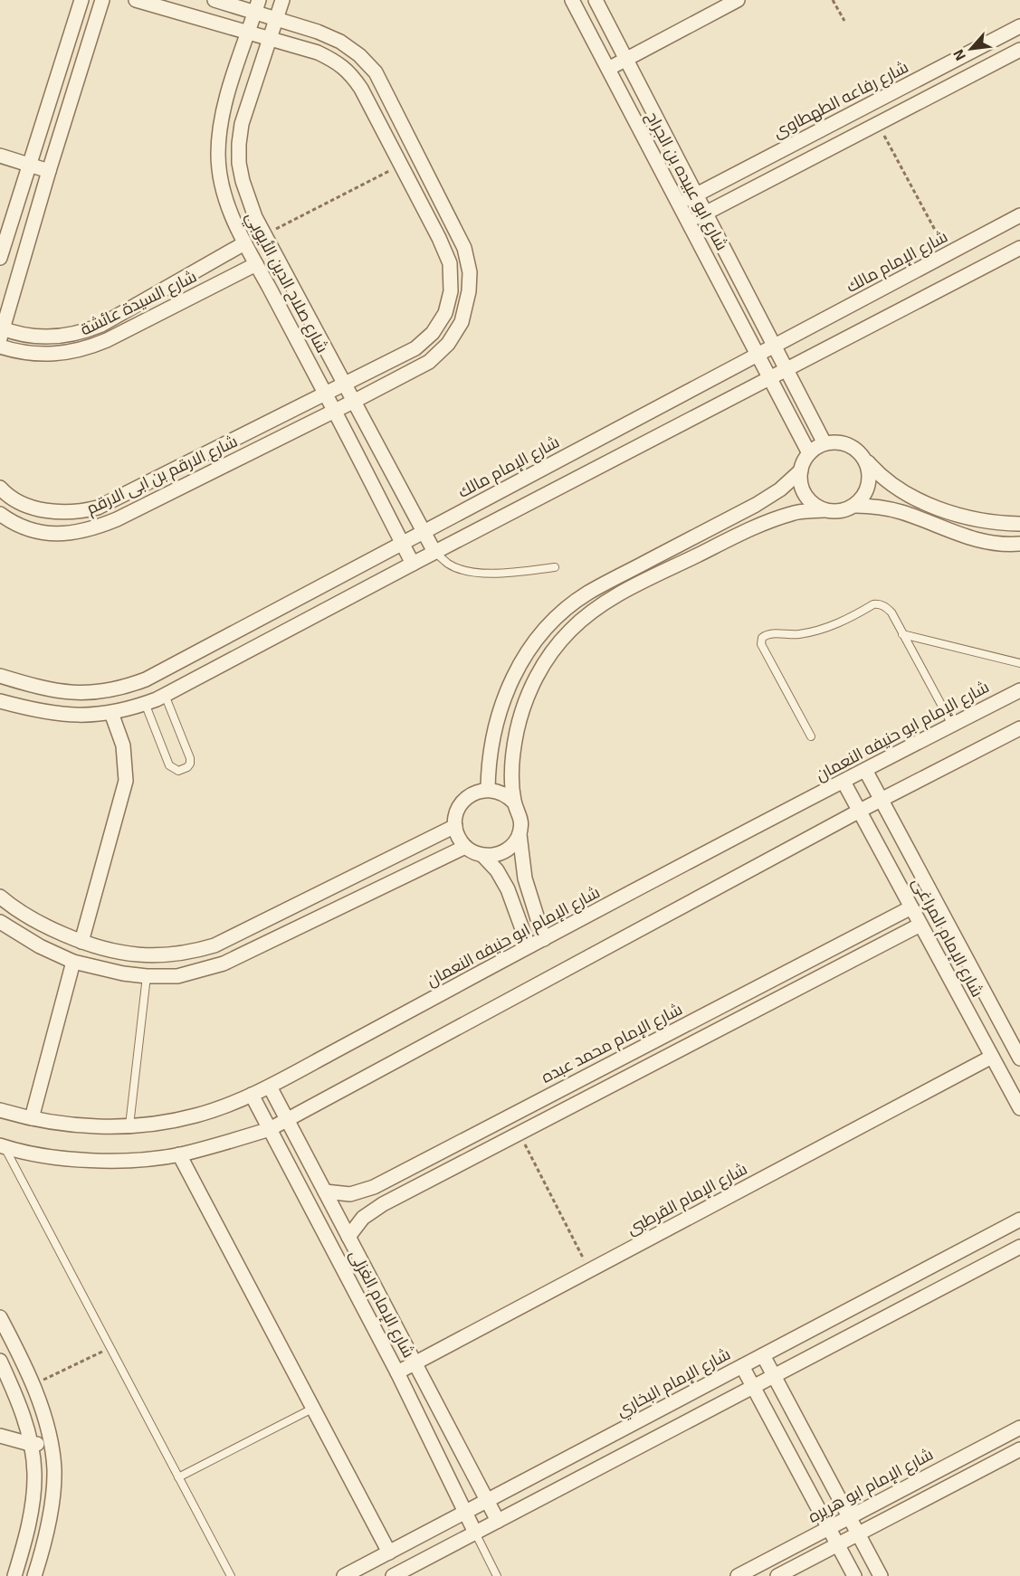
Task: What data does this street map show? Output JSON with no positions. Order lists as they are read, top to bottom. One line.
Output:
{"streets":{"street":["شارع رفاعه الطهطاوى","شارع ابو عبيده بن الجراح","شارع الإمام مالك","شارع صلاح الدين الأيوبي","شارع السيدة عائشة","شارع الارقم بن ابى الارقم","شارع الإمام ابو حنيفه النعمان","شارع الإمام المراغى","شارع الإمام محمد عبده","شارع الإمام القرطبى","شارع الإمام الغزلى","شارع الإمام البخاري","شارع الإمام ابو هريره"]},"crossings":[["شارع رفاعه الطهطاوى","شارع ابو عبيده بن الجراح"],["شارع ابو عبيده بن الجراح","شارع الإمام مالك"],["شارع الإمام مالك","شارع صلاح الدين الأيوبي"],["شارع صلاح الدين الأيوبي","شارع السيدة عائشة"],["شارع صلاح الدين الأيوبي","شارع الارقم بن ابى الارقم"],["شارع الإمام ابو حنيفه النعمان","شارع الإمام المراغى"],["شارع الإمام ابو حنيفه النعمان","شارع الإمام الغزلى"],["شارع الإمام المراغى","شارع الإمام محمد عبده"],["شارع الإمام المراغى","شارع الإمام القرطبى"],["شارع الإمام محمد عبده","شارع الإمام الغزلى"],["شارع الإمام القرطبى","شارع الإمام الغزلى"],["شارع الإمام الغزلى","شارع الإمام البخاري"]],"north":"bottom left"}
